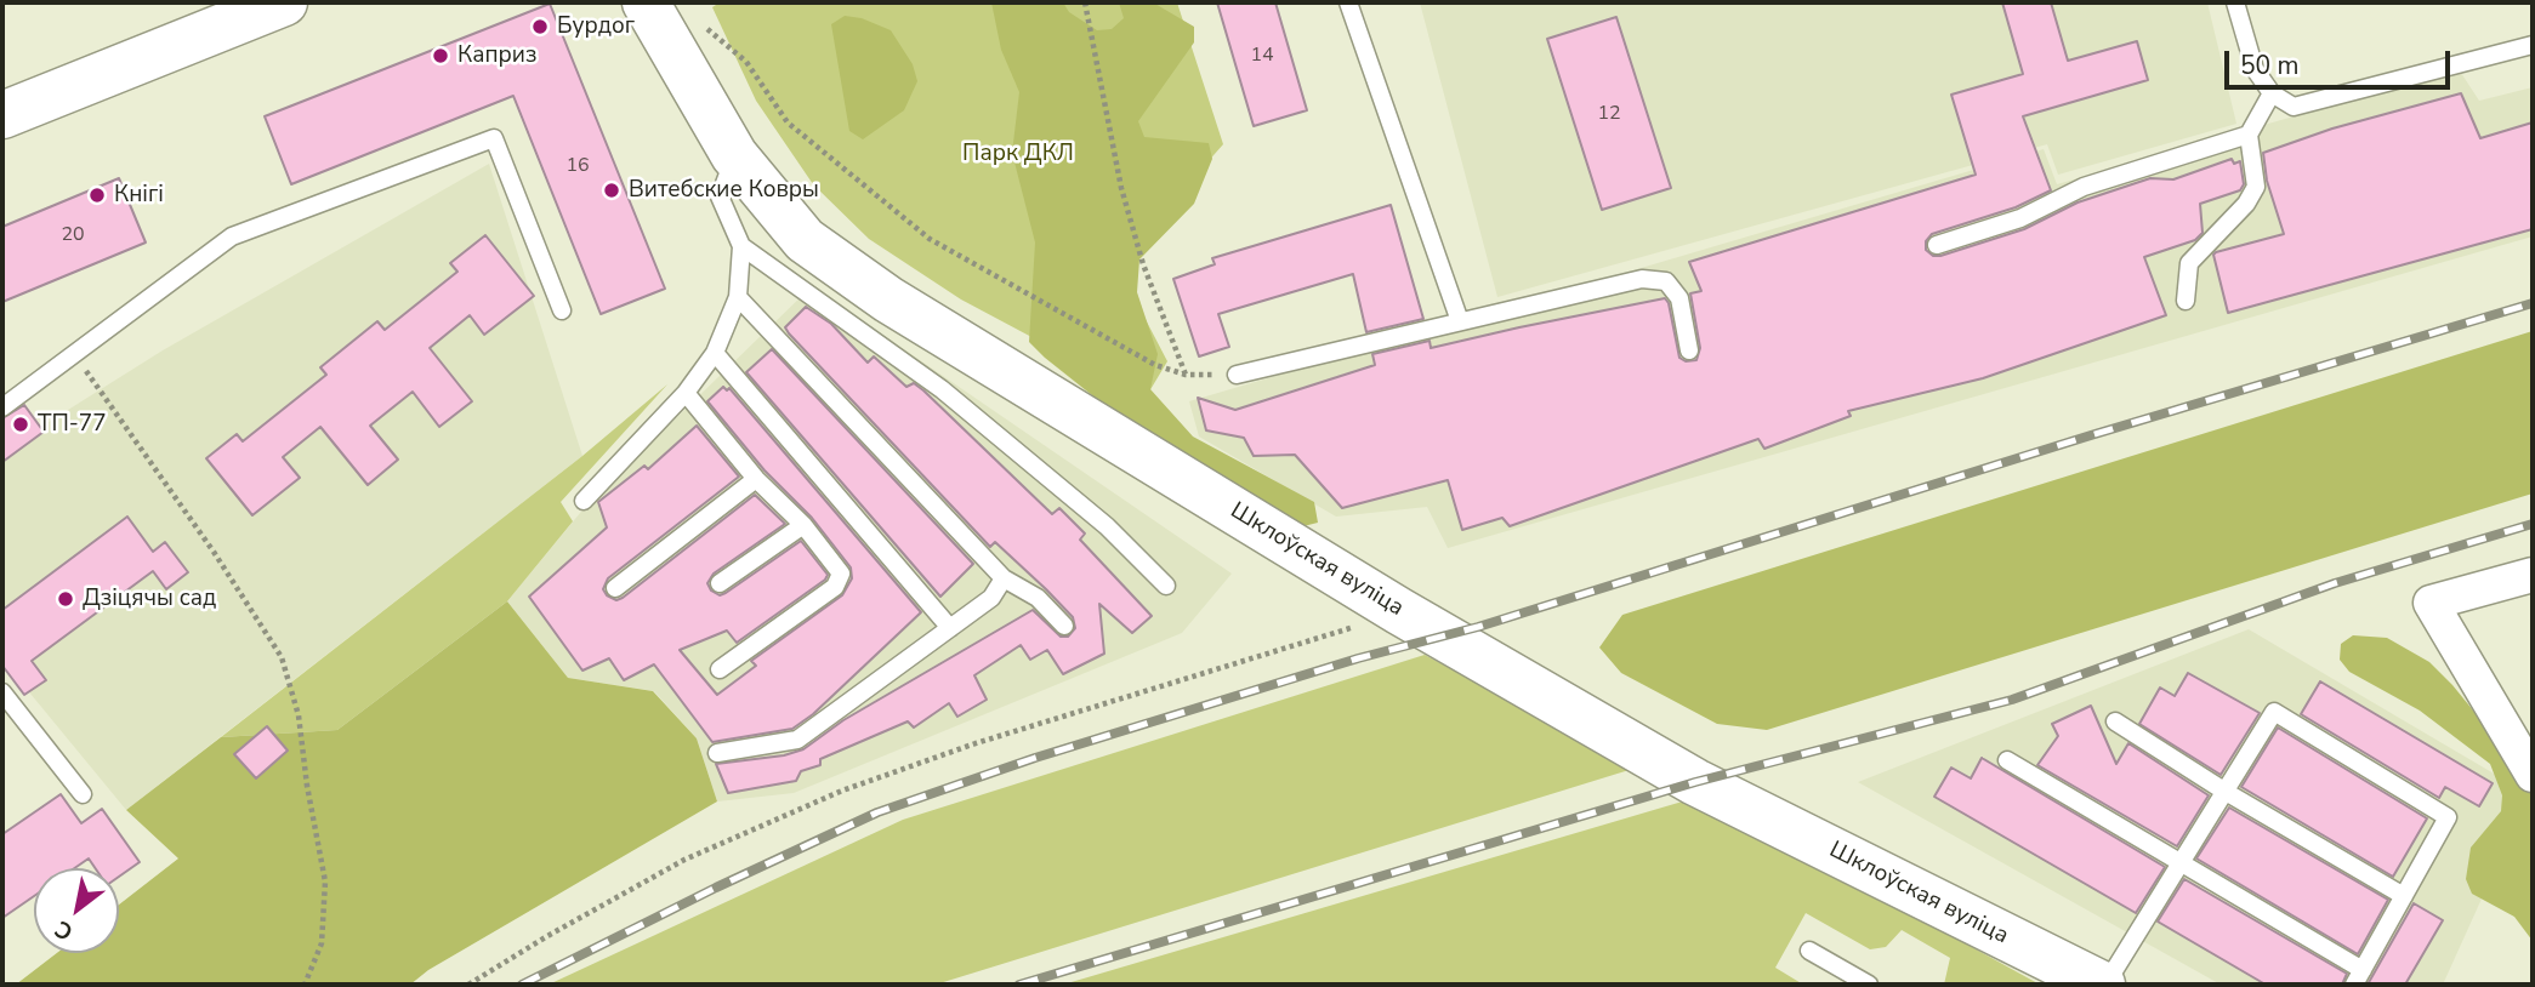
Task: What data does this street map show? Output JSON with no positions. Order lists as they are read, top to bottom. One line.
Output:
{"streets":{"main road":["Шклоўская вуліца"]},"parks":["Парк ДКЛ"],"places":["Бурдог","Каприз","Витебские Ковры","Кнігі","ТП-77","Дзіцячы сад"],"house_numbers":["14","12","16","20"],"scale_bar":"50 m","north":"bottom left"}
